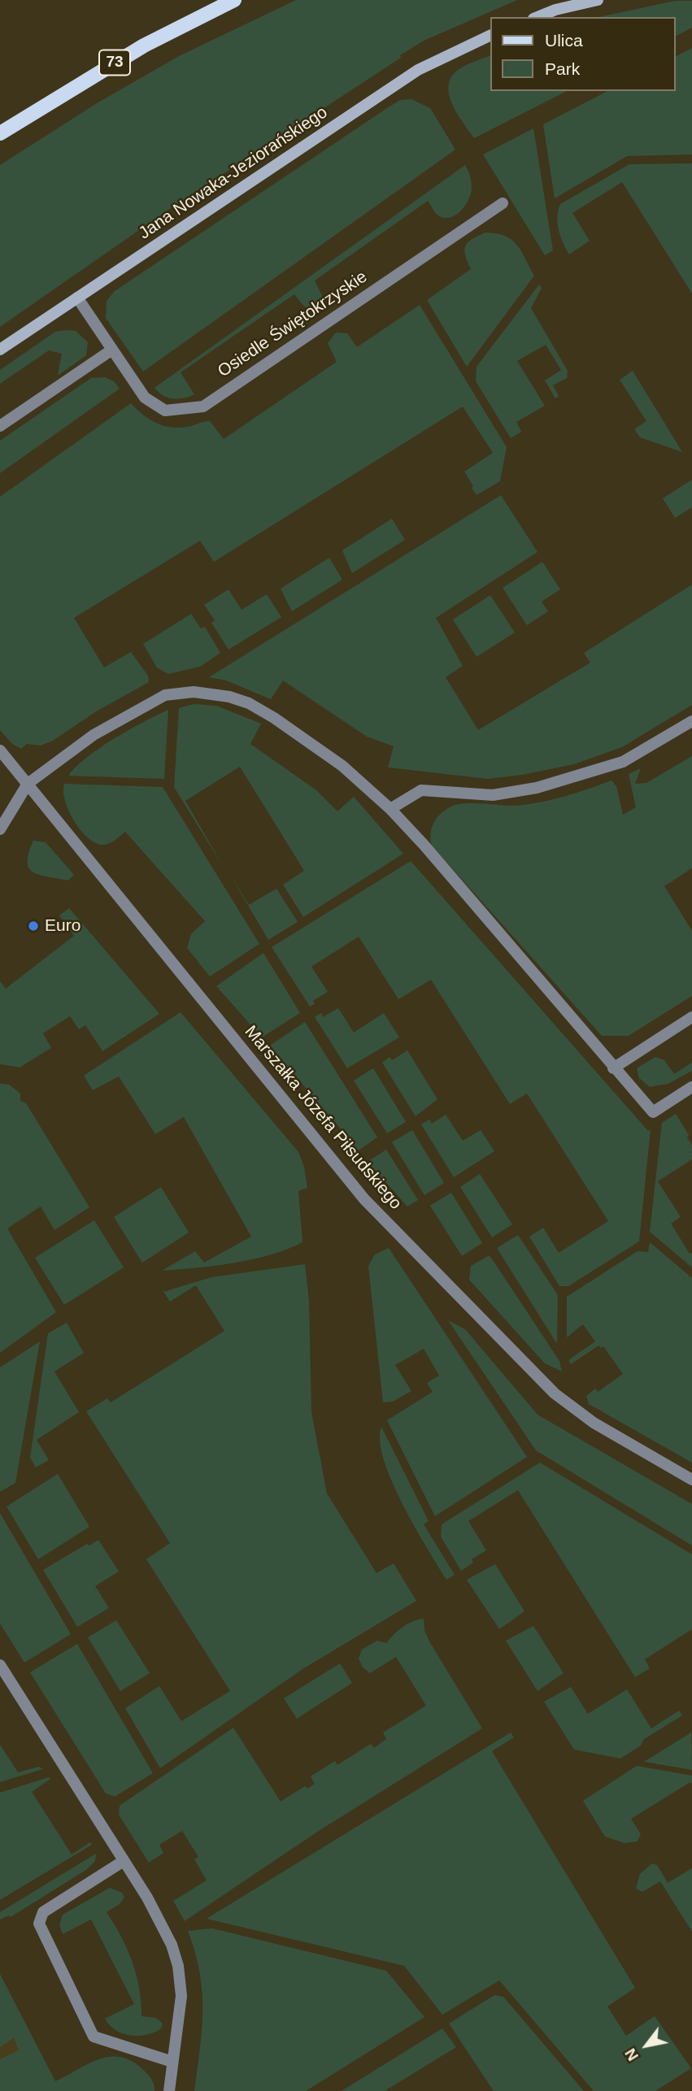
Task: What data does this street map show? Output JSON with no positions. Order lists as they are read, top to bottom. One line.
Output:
{"streets":{"main road":["73"],"street":["Jana Nowaka-Jeziorańskiego","Osiedle Świętokrzyskie","Marszałka Józefa Piłsudskiego"]},"crossings":[["Jana Nowaka-Jeziorańskiego","Osiedle Świętokrzyskie"]],"places":["Euro"],"legend":["Ulica","Park"],"north":"bottom left"}
